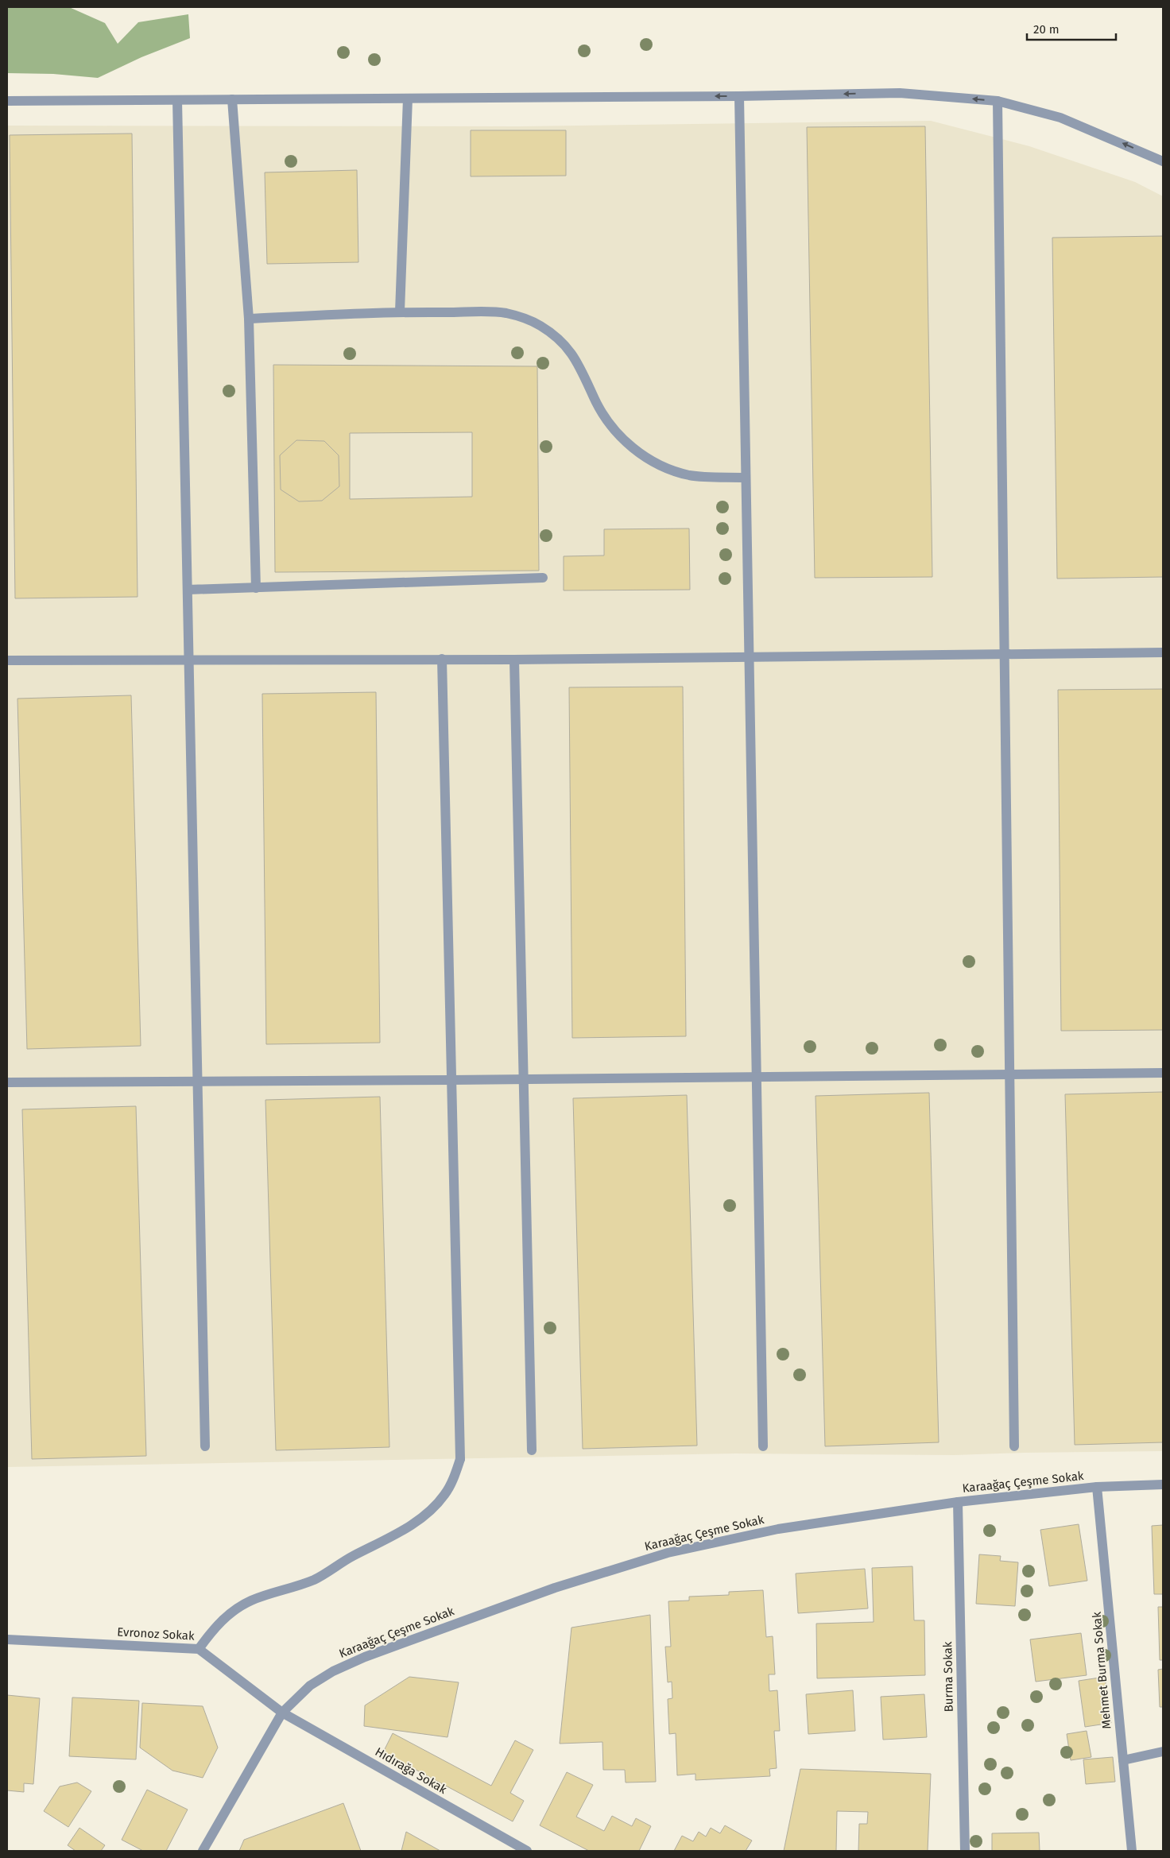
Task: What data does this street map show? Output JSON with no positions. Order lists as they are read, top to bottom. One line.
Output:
{"streets":{"street":["Karaağaç Çeşme Sokak","Evronoz Sokak","Mehmet Burma Sokak","Burma Sokak","Hıdırağa Sokak"]},"crossings":[["Karaağaç Çeşme Sokak","Evronoz Sokak"],["Karaağaç Çeşme Sokak","Mehmet Burma Sokak"],["Karaağaç Çeşme Sokak","Burma Sokak"],["Karaağaç Çeşme Sokak","Hıdırağa Sokak"],["Evronoz Sokak","Hıdırağa Sokak"]],"scale_bar":"20 m"}
